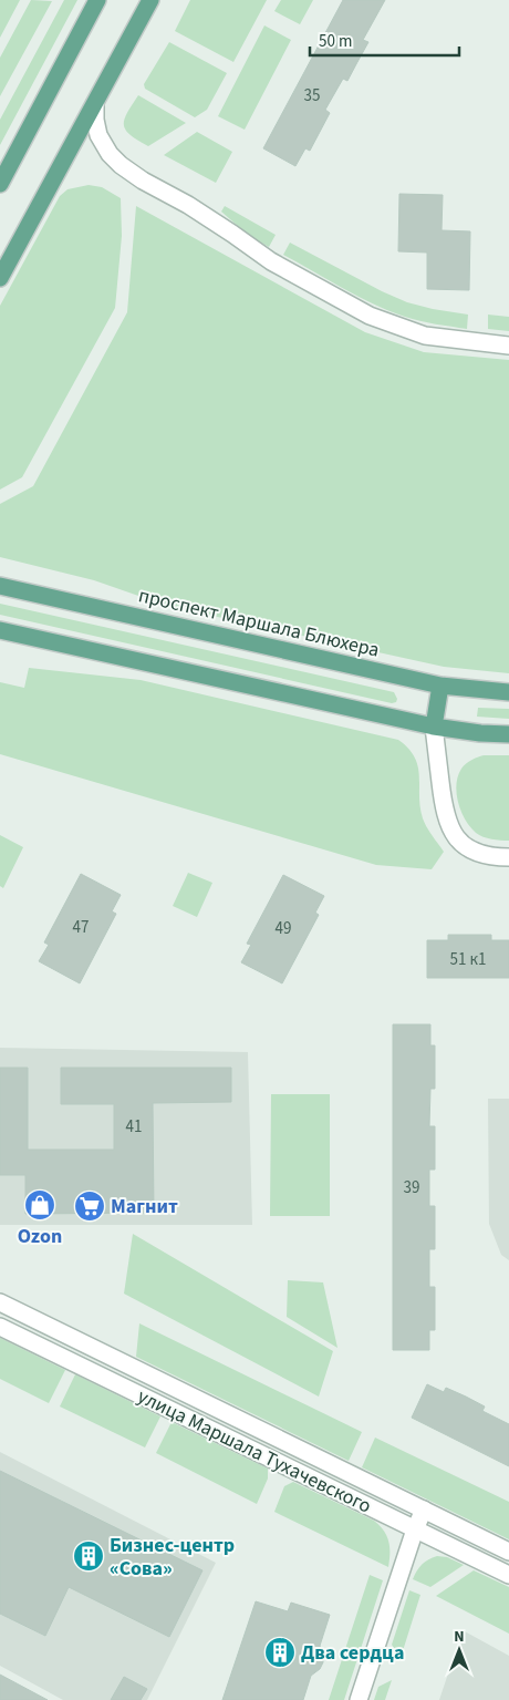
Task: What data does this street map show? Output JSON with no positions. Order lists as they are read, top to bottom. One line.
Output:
{"streets":{"main road":["проспект Маршала Блюхера"],"street":["улица Маршала Тухачевского"]},"places":{"shop":["Ozon"],"supermarket":["Магнит"],"building":["Бизнес-центр «Сова»","Два сердца"]},"house_numbers":["35","47","49","51 к1","41","39"],"scale_bar":"50 m","north":"top"}
